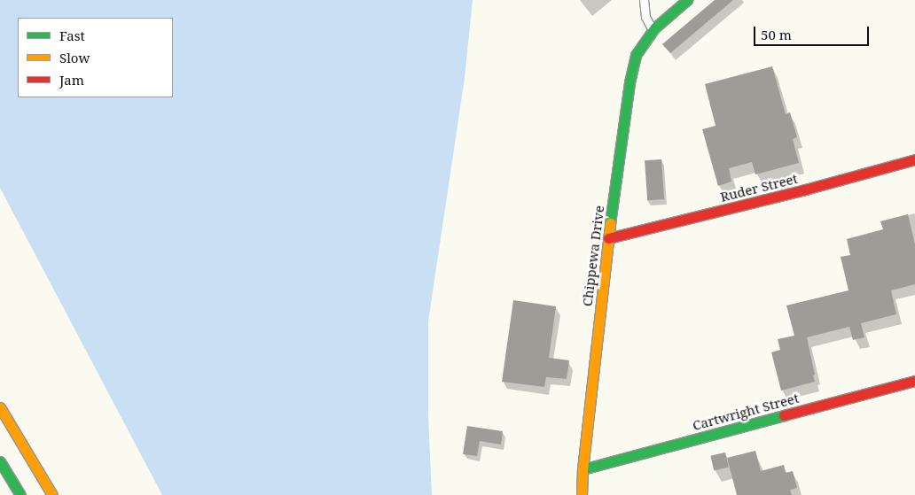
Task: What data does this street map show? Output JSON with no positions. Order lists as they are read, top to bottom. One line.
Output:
{"streets":{"main road":["Ruder Street","Chippewa Drive","Cartwright Street"]},"crossings":[["Ruder Street","Chippewa Drive"],["Chippewa Drive","Cartwright Street"]],"legend":["Fast","Slow","Jam"],"scale_bar":"50 m"}
